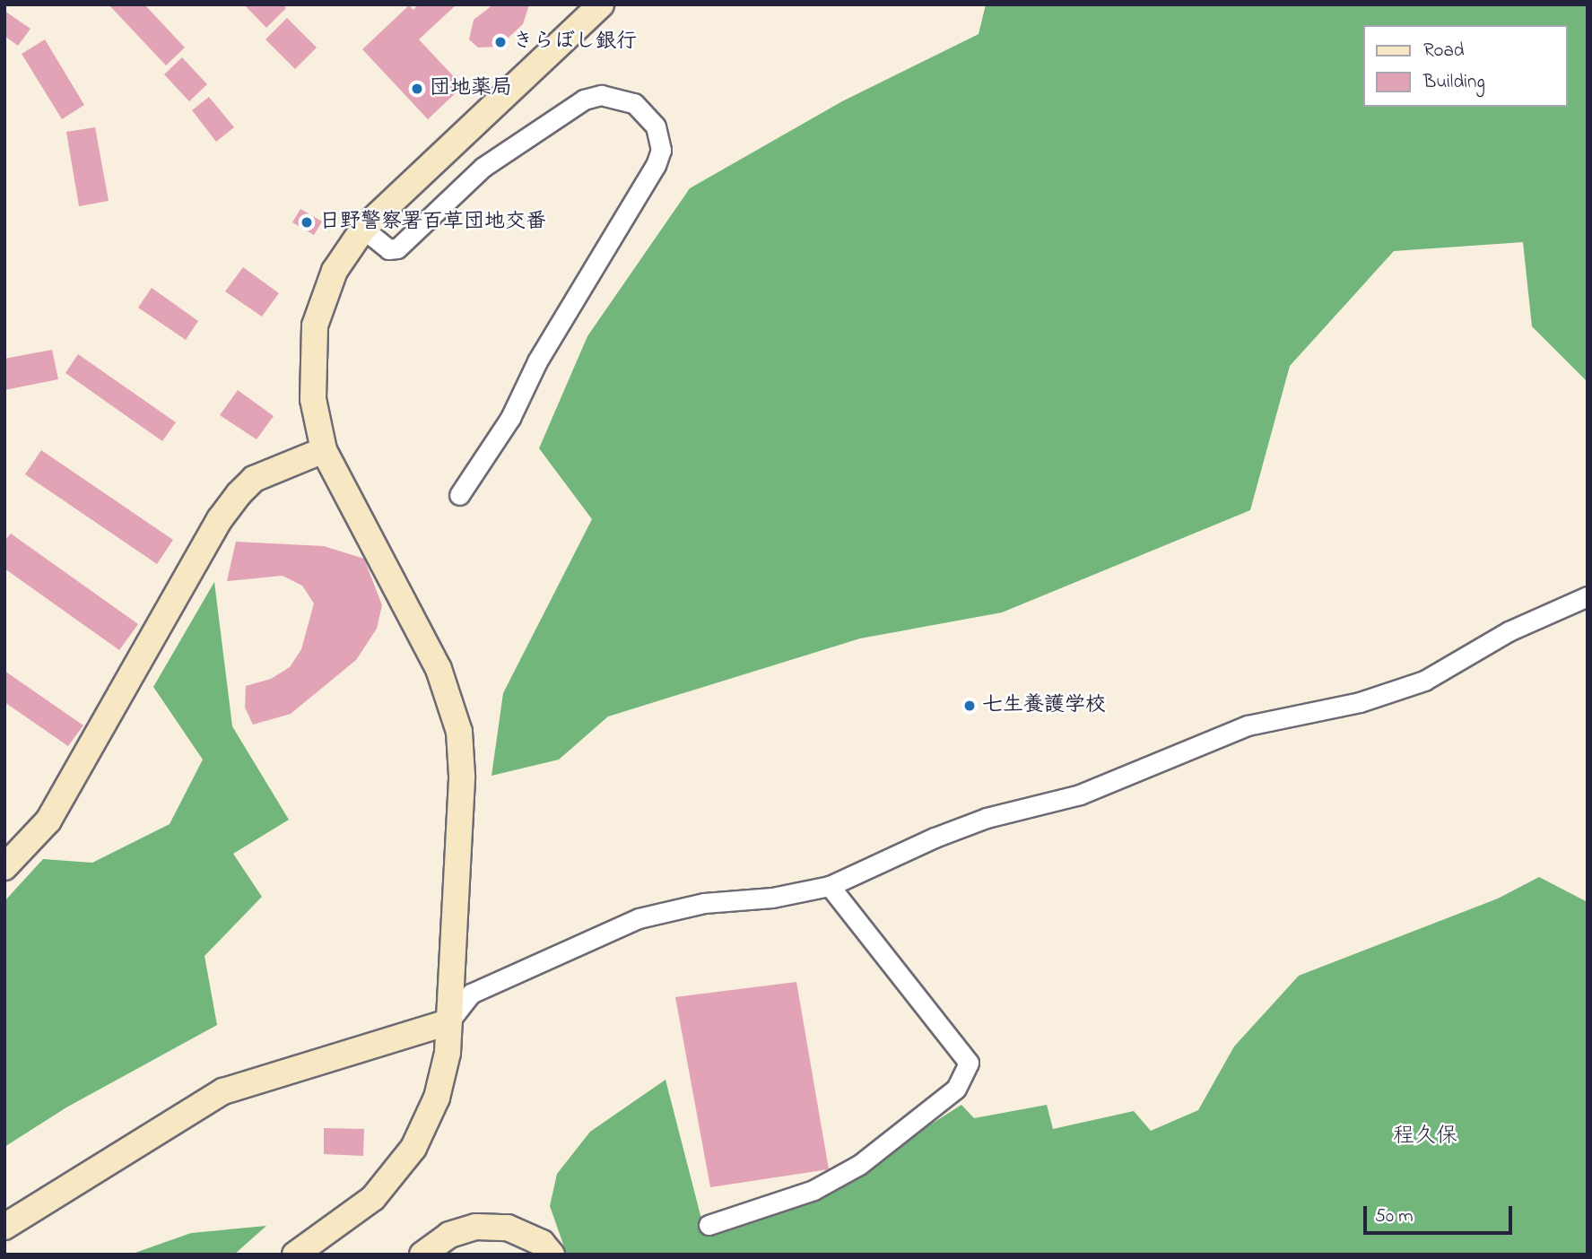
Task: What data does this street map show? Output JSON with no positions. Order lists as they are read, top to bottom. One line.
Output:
{"districts":["程久保"],"places":["きらぼし銀行","団地薬局","日野警察署百草団地交番","七生養護学校"],"legend":["Road","Building"],"scale_bar":"50 m"}
